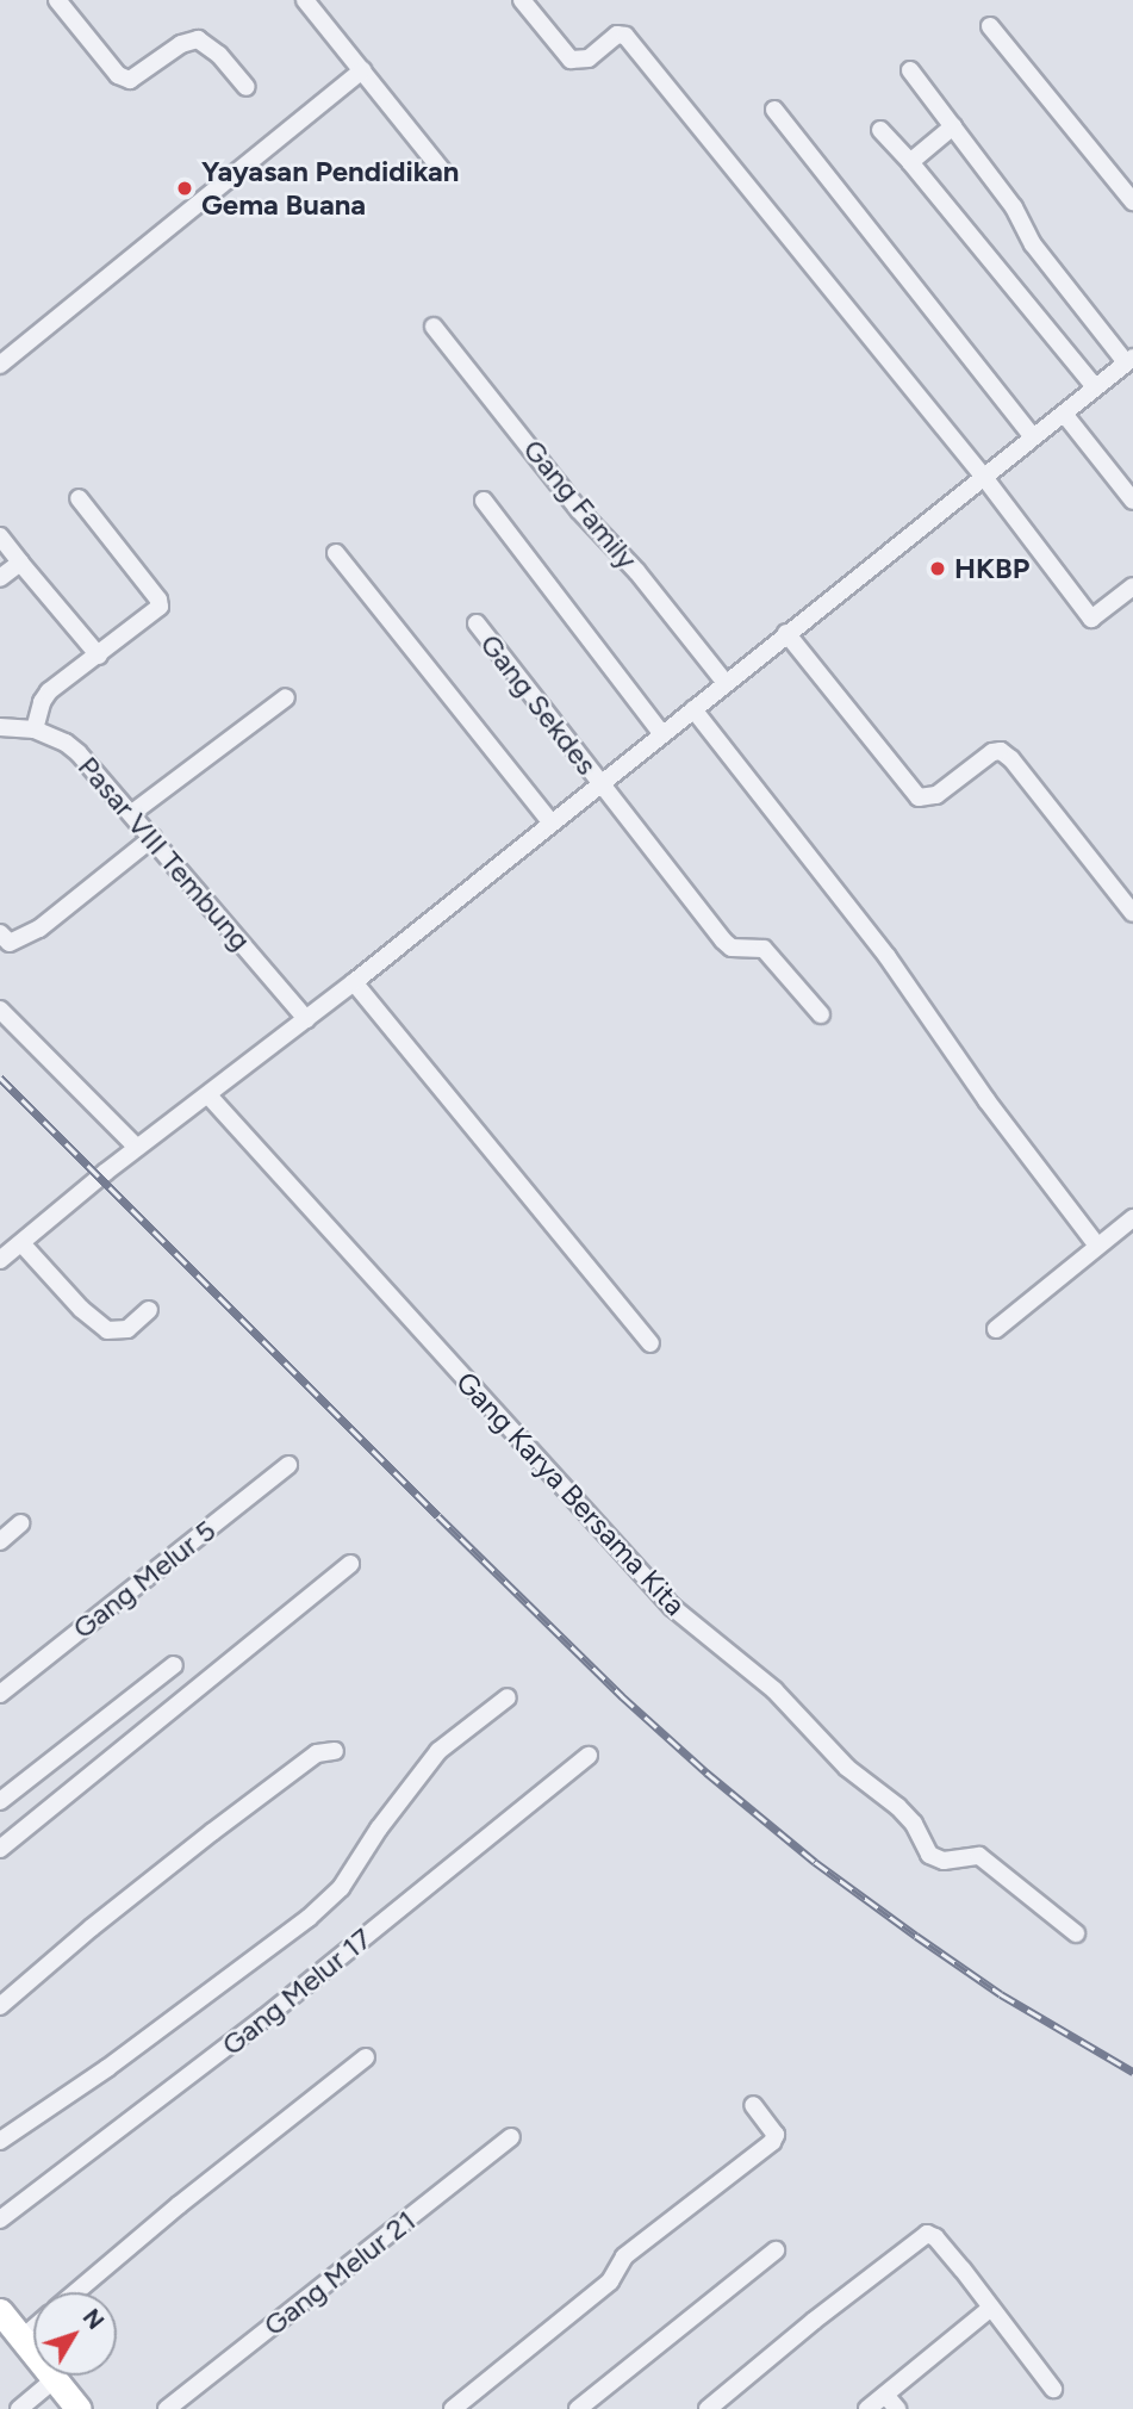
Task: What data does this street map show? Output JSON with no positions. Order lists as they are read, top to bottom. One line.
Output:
{"streets":{"street":["Gang Family","Gang Sekdes","Pasar VIII Tembung","Gang Karya Bersama Kita","Gang Melur 5","Gang Melur 17","Gang Melur 21"]},"places":["Yayasan Pendidikan Gema Buana","HKBP"],"north":"top right"}
